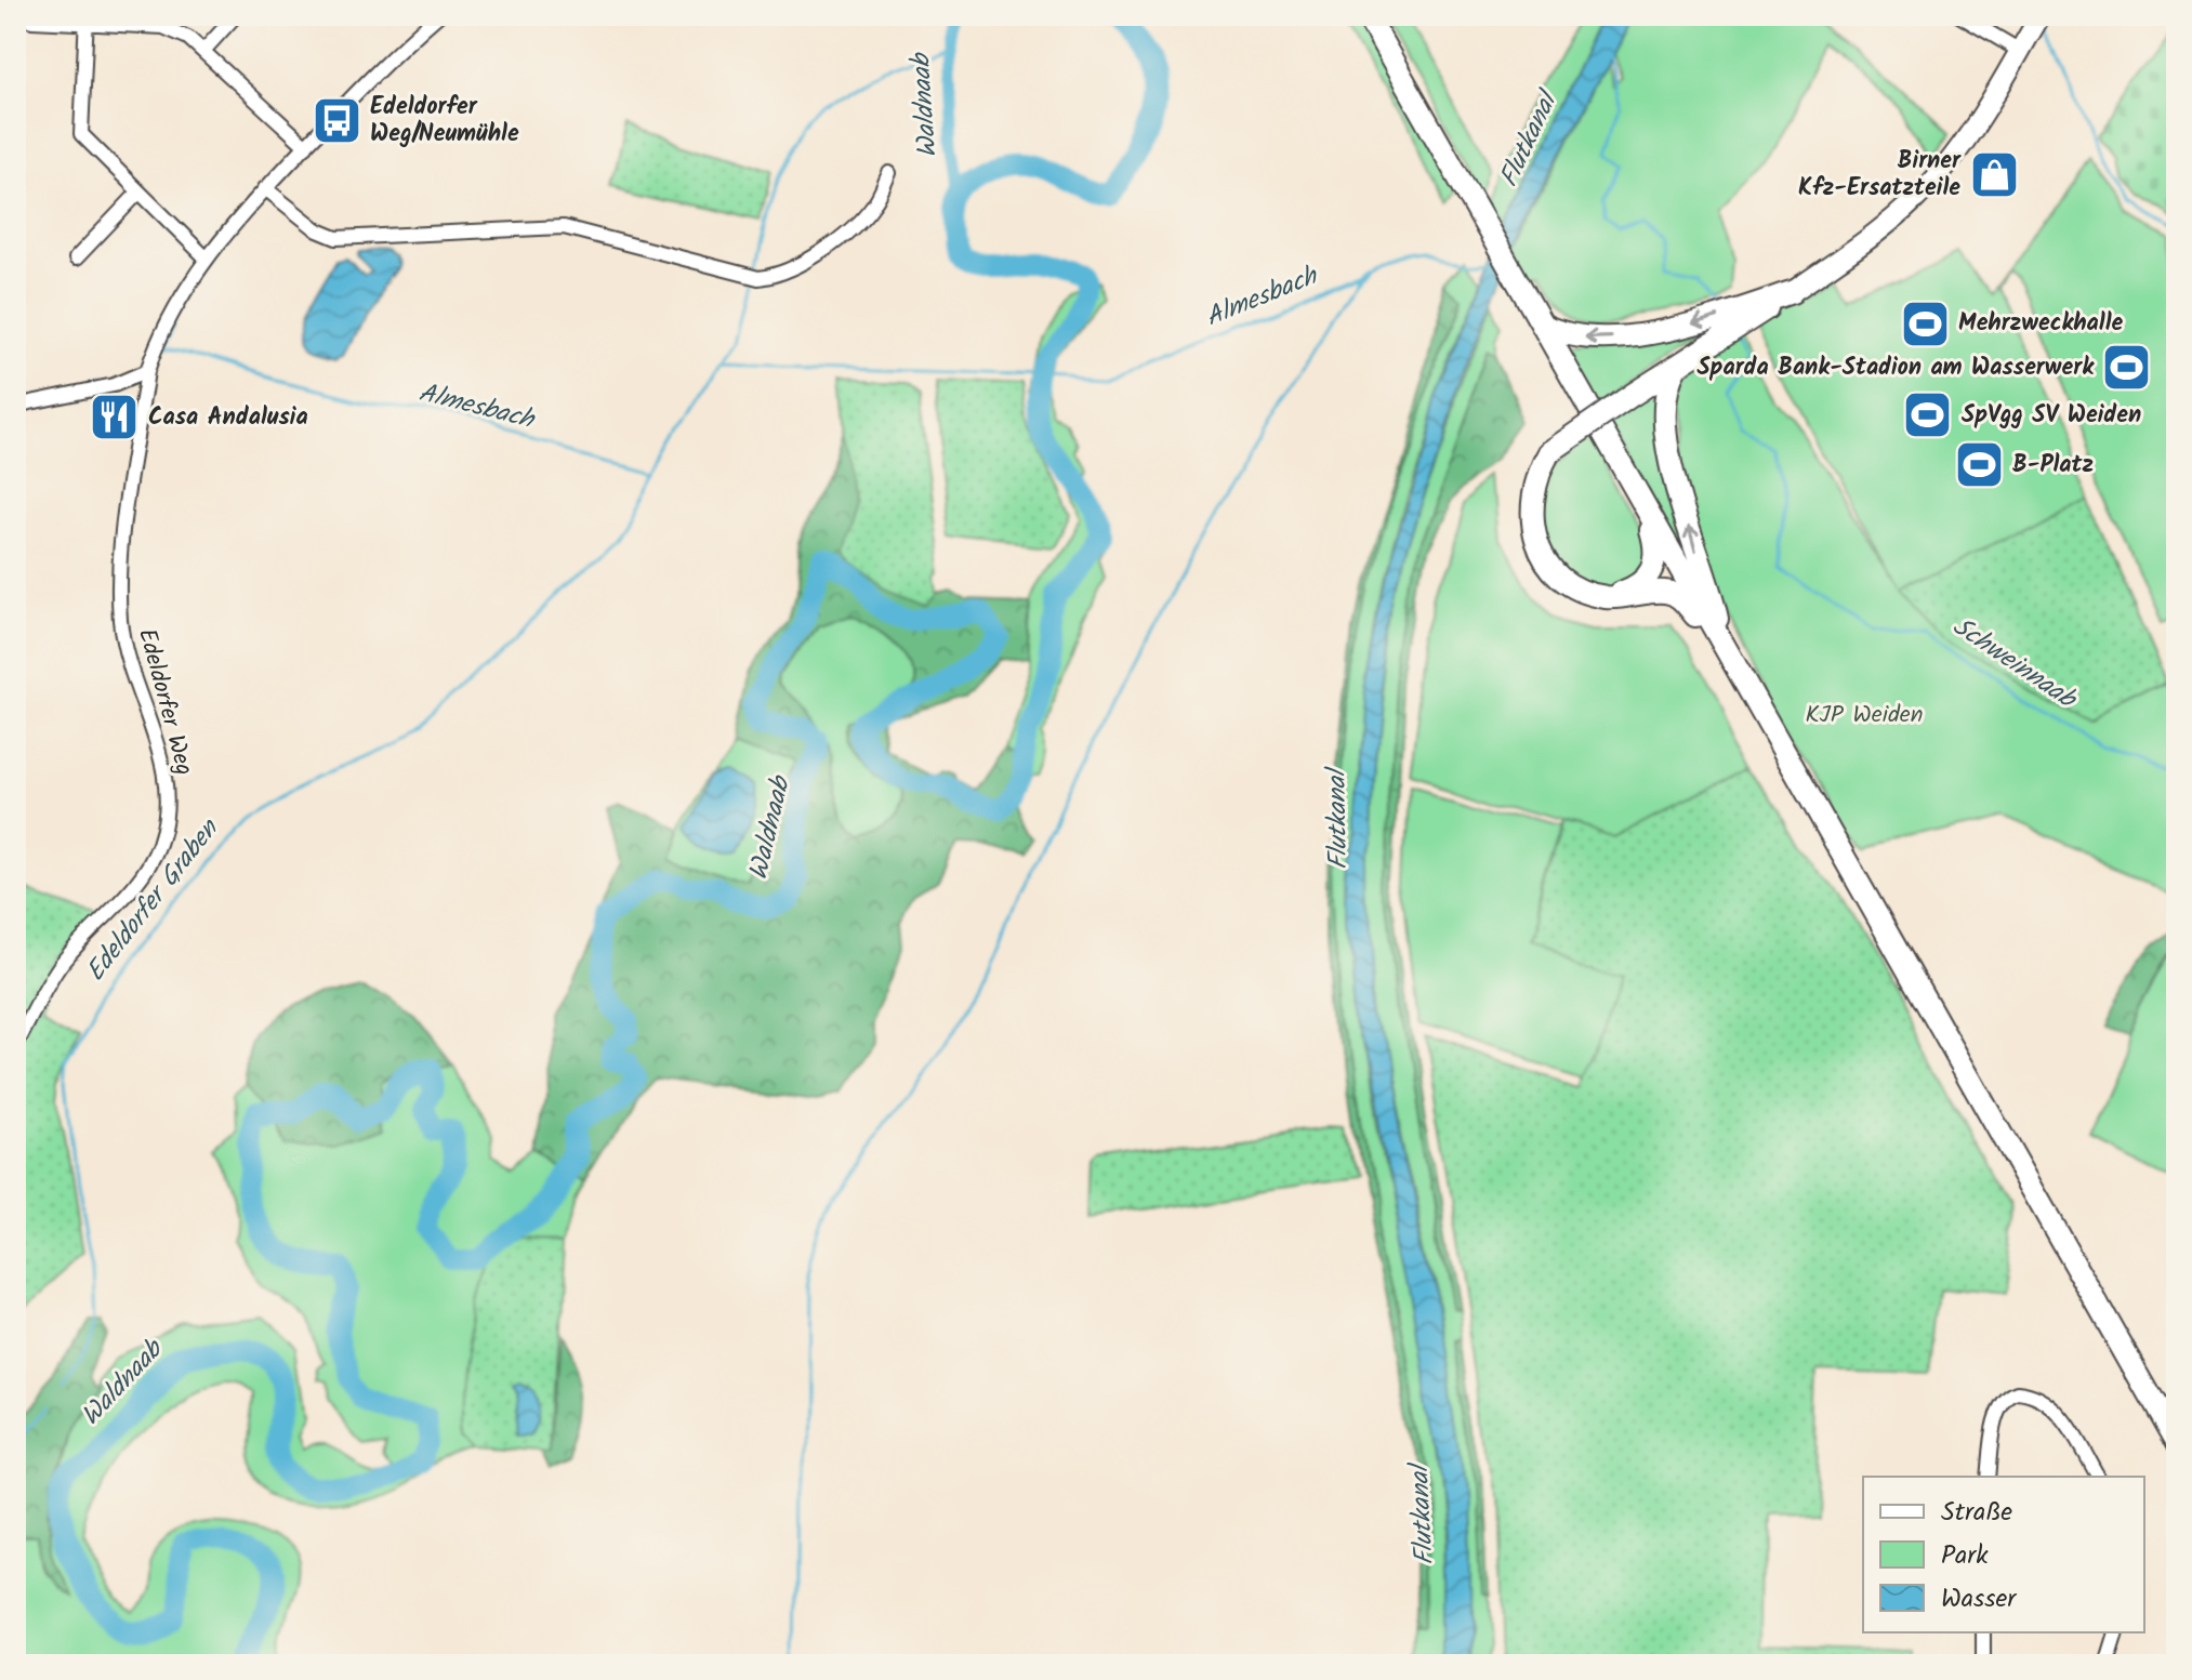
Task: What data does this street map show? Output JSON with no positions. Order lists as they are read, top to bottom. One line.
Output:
{"streets":{"street":["Edeldorfer Weg"]},"water":["Waldnaab","Flutkanal","Almesbach","Schweinnaab","Edeldorfer Graben"],"parks":["KJP Weiden"],"places":{"bus stop":["Edeldorfer Weg/Neumühle"],"shop":["Birner Kfz-Ersatzteile"],"sports":["Mehrzweckhalle","Sparda Bank-Stadion am Wasserwerk","SpVgg SV Weiden","B-Platz"],"restaurant":["Casa Andalusia"]},"legend":["Straße","Park","Wasser"]}
